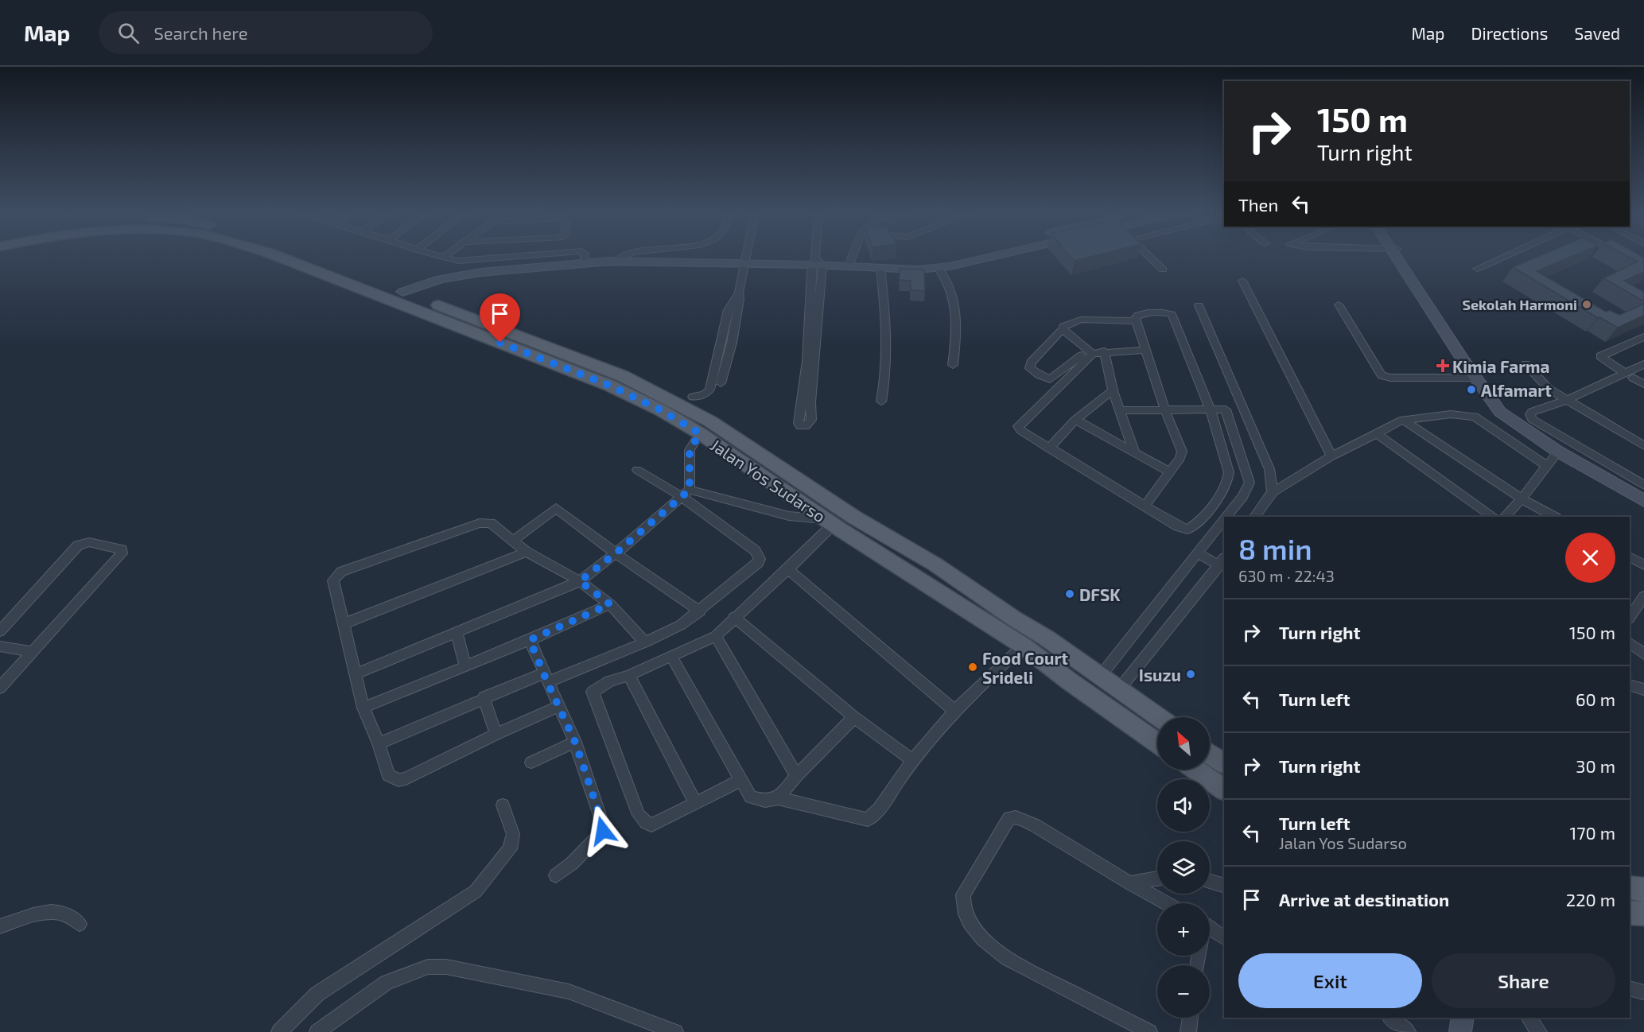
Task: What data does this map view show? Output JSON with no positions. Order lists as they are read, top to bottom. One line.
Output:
{"streets":{"main road":["Jalan Yos Sudarso"]},"places":{"other":["Sekolah Harmoni","Alfamart","DFSK","Food Court Srideli","Isuzu"],"health":["Kimia Farma"]},"north":"top left","page":{"header":"Map","search":"Search here","nav":["Map","Directions","Saved"],"turn":["150 m","Turn right"],"then":"Then","heading":["8 min","630 m · 22:43"],"list":[{"name":"Turn right","value":"150 m"},{"name":"Turn left","value":"60 m"},{"name":"Turn right","value":"30 m"},{"name":"Turn left","note":"Jalan Yos Sudarso","value":"170 m"},{"name":"Arrive at destination","value":"220 m"}],"map_buttons":["+","−"],"buttons":["Exit","Share"]}}
